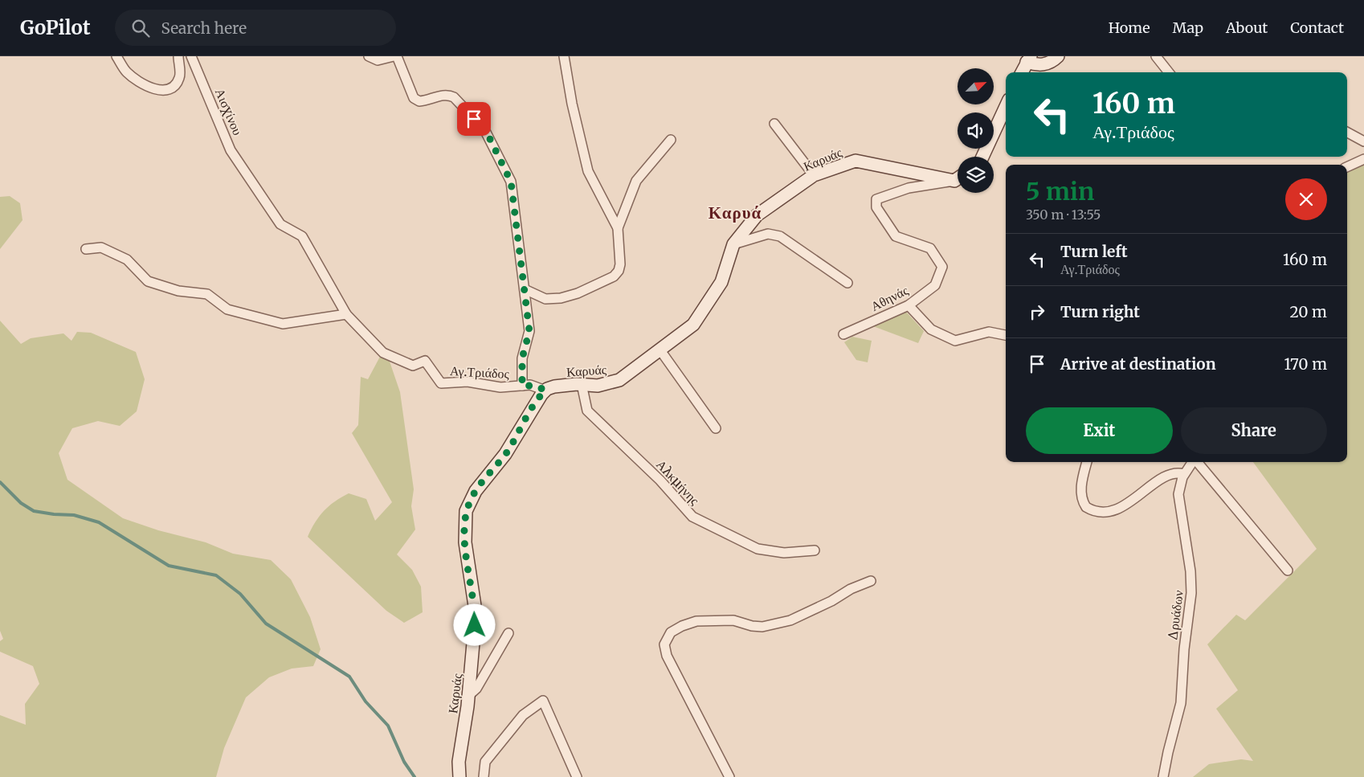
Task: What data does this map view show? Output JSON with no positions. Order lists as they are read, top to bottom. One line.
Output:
{"streets":{"street":["Αισχίνου","Καρυάς","Αθηνάς","Αγ.Τριάδος","Αλκμήνης","Δρυάδων"]},"crossings":[["Αισχίνου","Αγ.Τριάδος"],["Καρυάς","Αθηνάς"],["Καρυάς","Αγ.Τριάδος"],["Καρυάς","Αλκμήνης"]],"districts":["Καρυά"],"north":"top right","page":{"header":"GoPilot","search":"Search here","nav":["Home","Map","About","Contact"],"turn":["160 m","Αγ.Τριάδος"],"heading":["5 min","350 m · 13:55"],"list":[{"name":"Turn left","note":"Αγ.Τριάδος","value":"160 m"},{"name":"Turn right","value":"20 m"},{"name":"Arrive at destination","value":"170 m"}],"buttons":["Exit","Share"]}}
